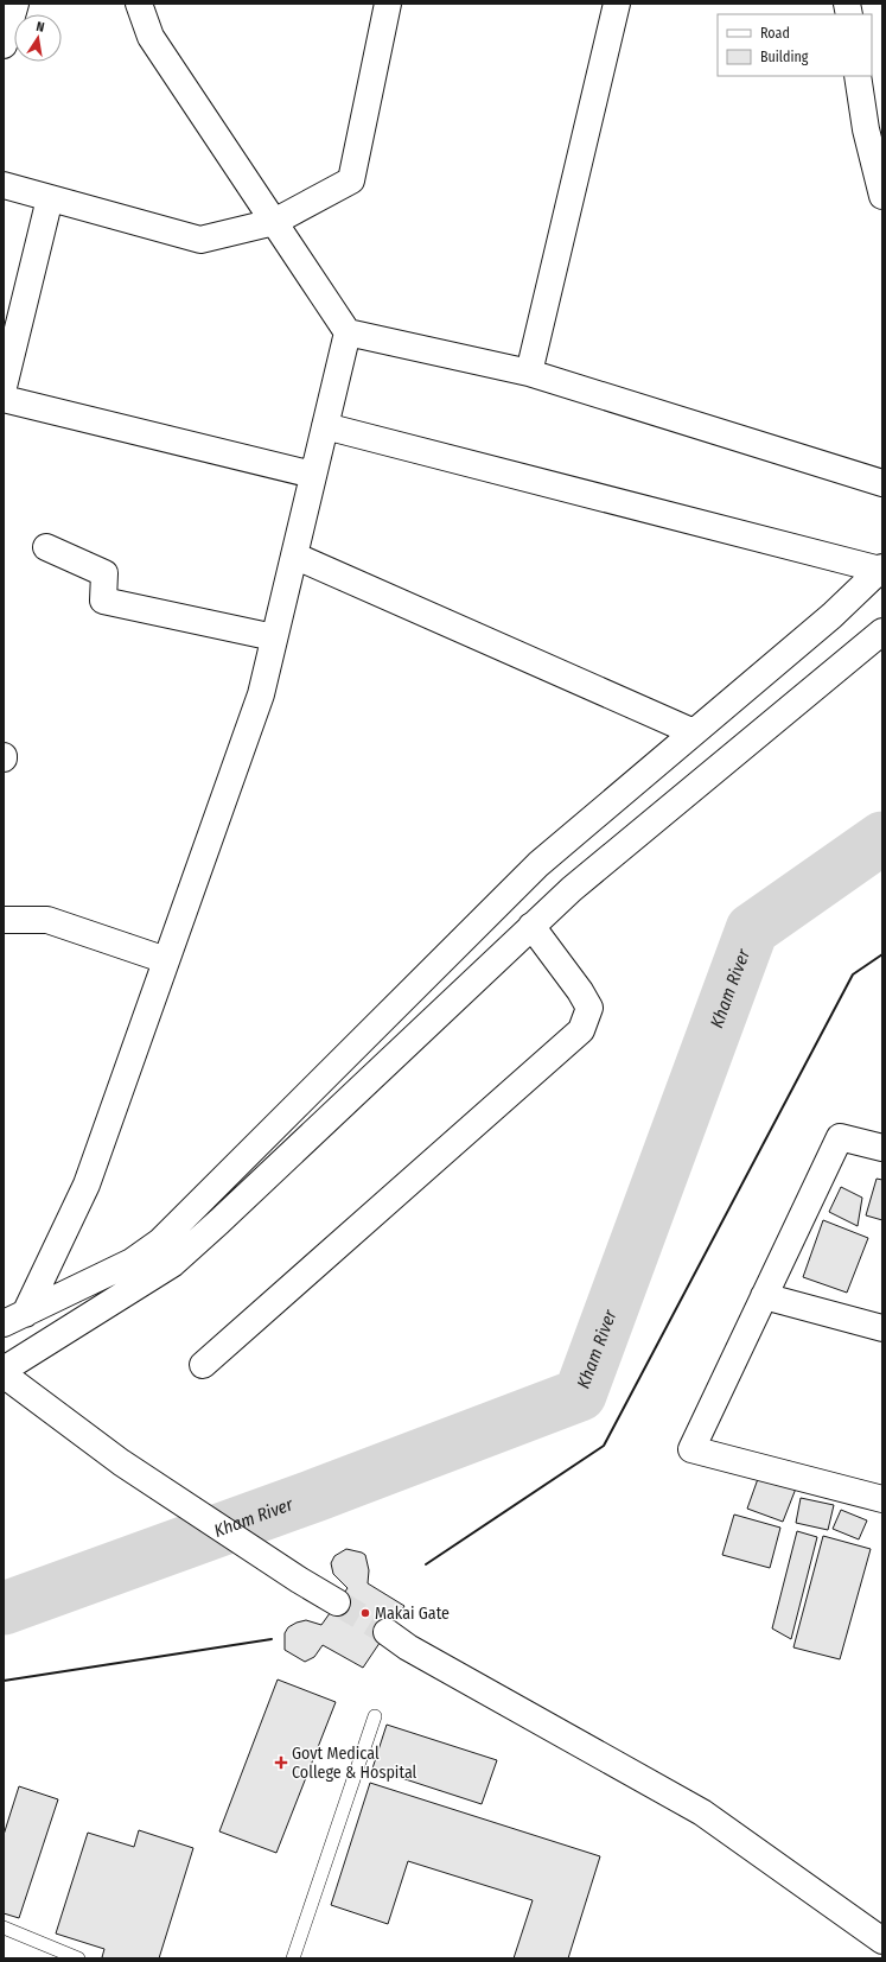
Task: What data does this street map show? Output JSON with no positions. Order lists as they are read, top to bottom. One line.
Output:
{"water":["Kham River"],"places":{"other":["Makai Gate"],"health":["Govt Medical College & Hospital"]},"legend":["Road","Building"],"north":"top"}
